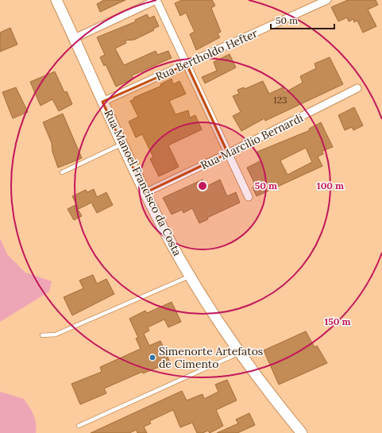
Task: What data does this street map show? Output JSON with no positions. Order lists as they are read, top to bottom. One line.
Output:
{"streets":{"main road":["Rua Manoel Francisco da Costa"],"street":["Rua Bertholdo Hefter","Rua Marcílio Bernardi"]},"crossings":[["Rua Bertholdo Hefter","Rua Manoel Francisco da Costa"],["Rua Marcílio Bernardi","Rua Manoel Francisco da Costa"]],"places":["Simenorte Artefatos de Cimento"],"house_numbers":["123"],"scale_bar":"50 m","rings":["50 m","100 m","150 m"]}
